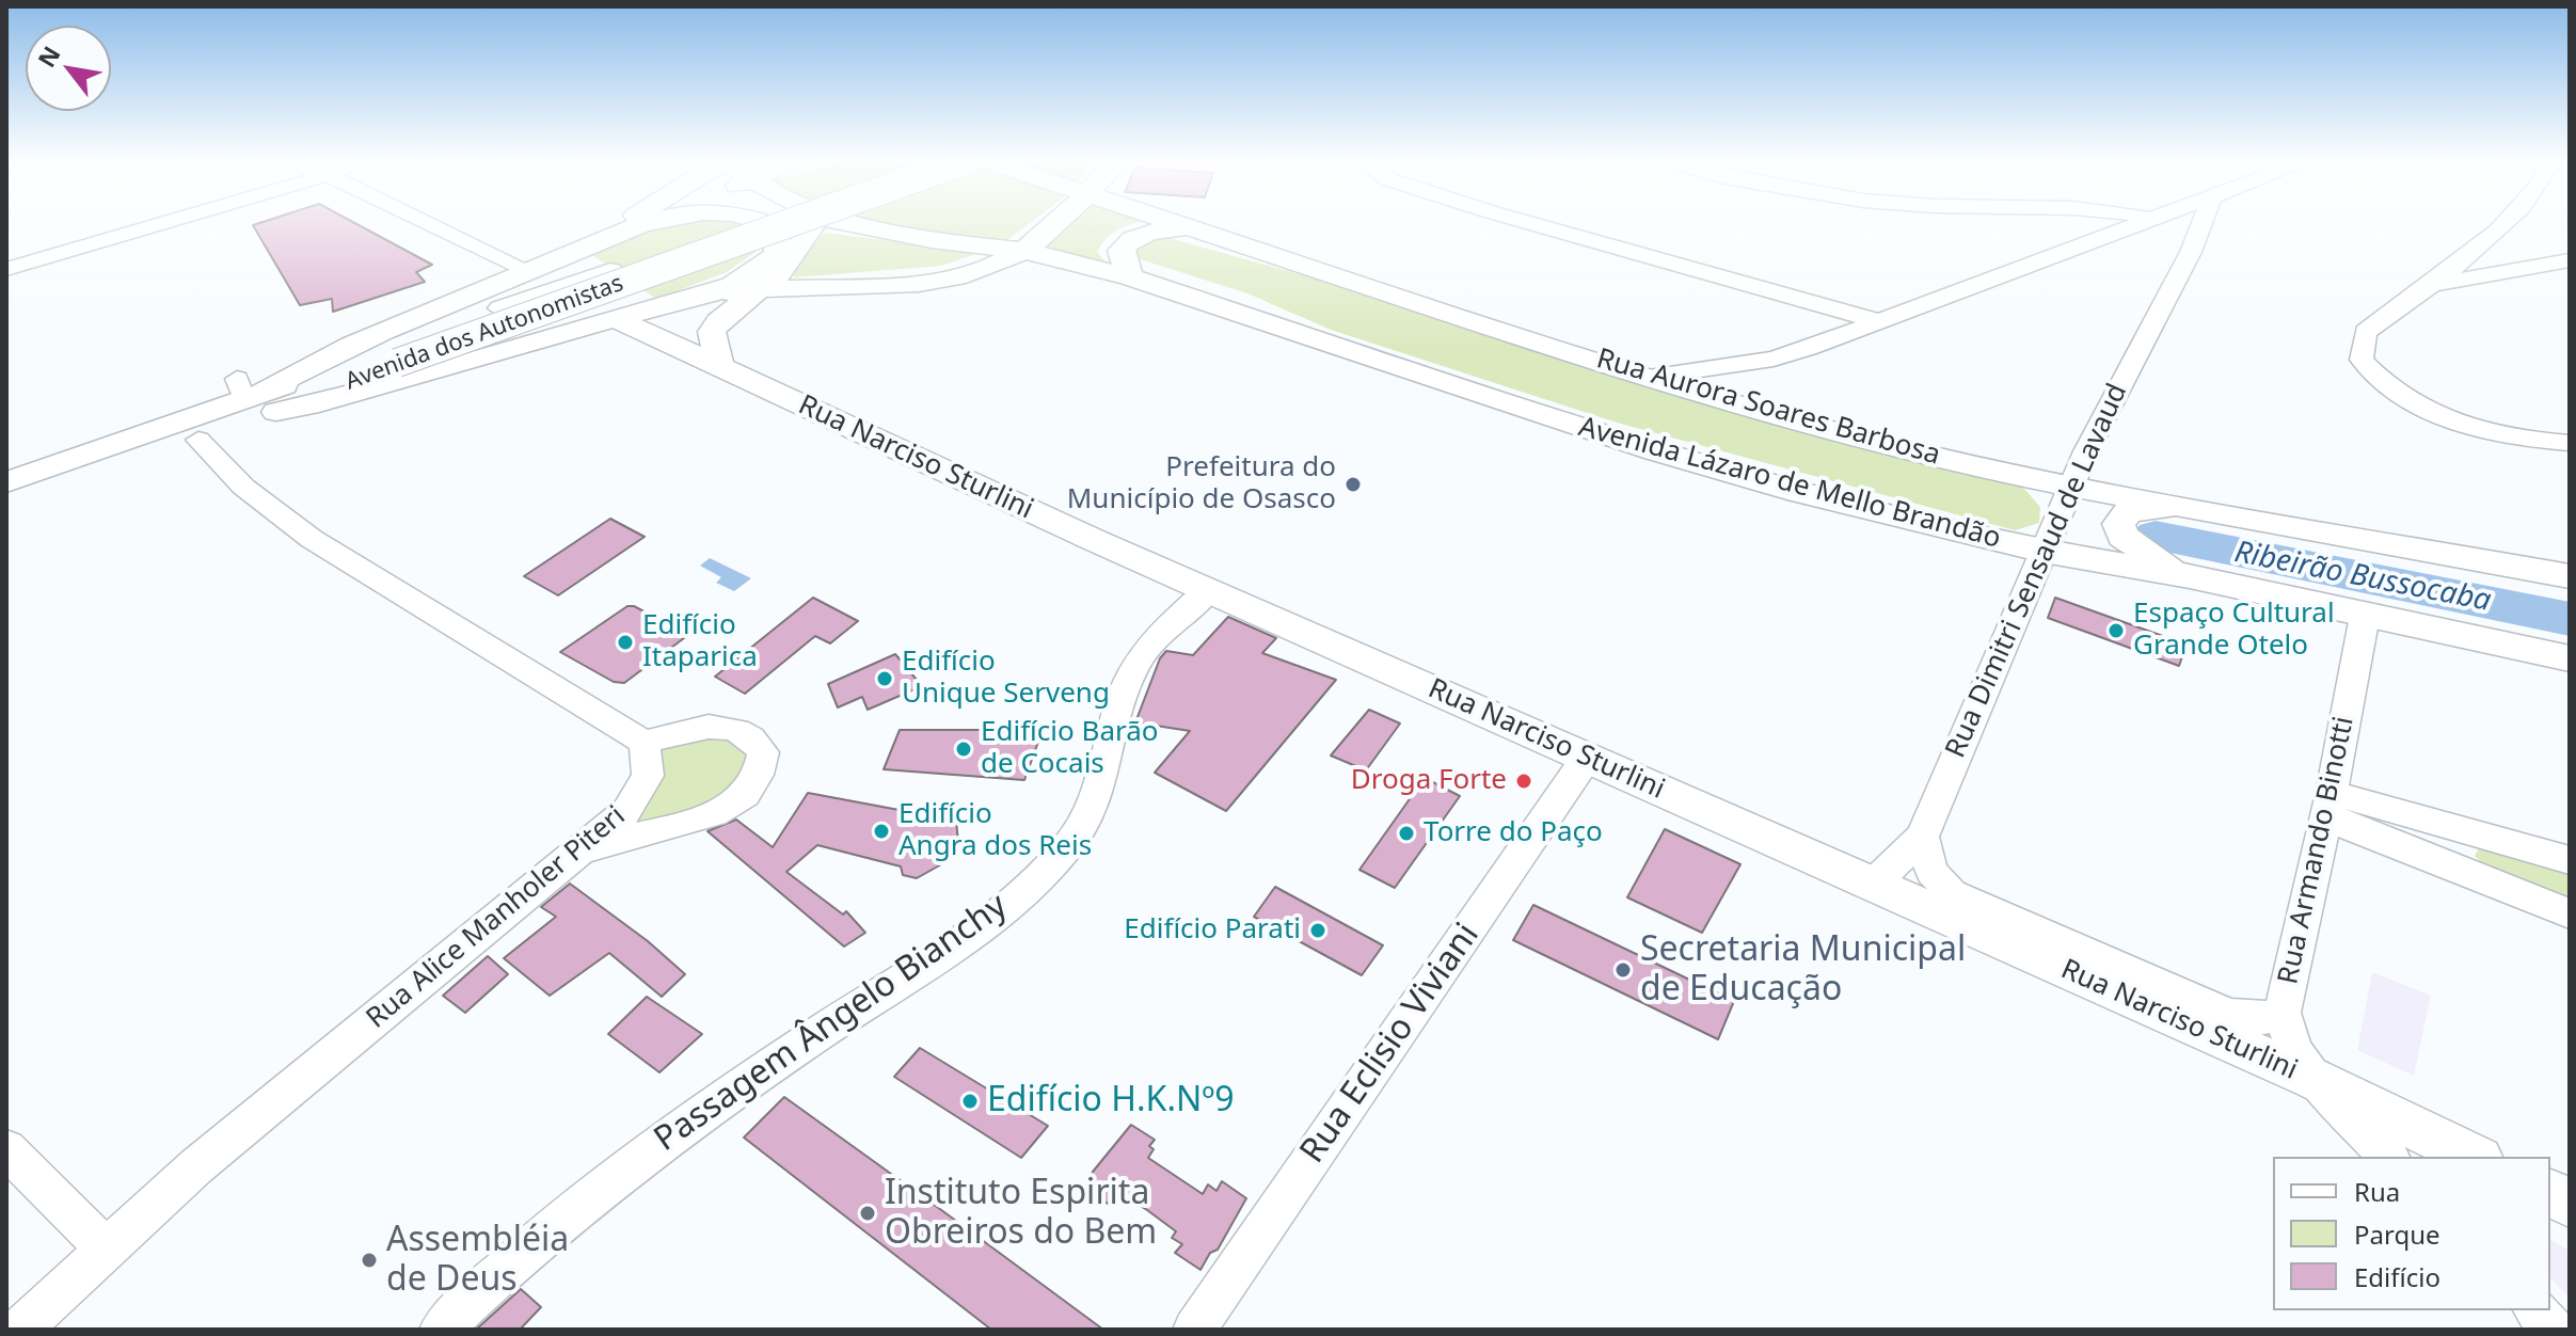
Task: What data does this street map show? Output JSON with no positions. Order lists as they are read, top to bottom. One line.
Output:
{"streets":{"main road":["Avenida dos Autonomistas","Rua Aurora Soares Barbosa","Rua Narciso Sturlini","Avenida Lázaro de Mello Brandão"],"street":["Rua Dimitri Sensaud de Lavaud","Rua Armando Binotti","Rua Alice Manholer Piteri","Passagem Ângelo Bianchy","Rua Eclisio Viviani"]},"crossings":[["Rua Aurora Soares Barbosa","Rua Dimitri Sensaud de Lavaud"],["Rua Narciso Sturlini","Rua Dimitri Sensaud de Lavaud"],["Rua Narciso Sturlini","Rua Armando Binotti"],["Rua Narciso Sturlini","Passagem Ângelo Bianchy"],["Rua Narciso Sturlini","Rua Eclisio Viviani"],["Avenida Lázaro de Mello Brandão","Rua Dimitri Sensaud de Lavaud"],["Avenida Lázaro de Mello Brandão","Rua Armando Binotti"]],"water":["Ribeirão Bussocaba"],"places":["Prefeitura do Município de Osasco","Espaço Cultural Grande Otelo","Edifício Itaparica","Edifício Unique Serveng","Edifício Barão de Cocais","Droga Forte","Edifício Angra dos Reis","Torre do Paço","Edifício Parati","Secretaria Municipal de Educação","Edifício H.K.Nº9","Instituto Espirita Obreiros do Bem","Assembléia de Deus"],"legend":["Rua","Parque","Edifício"],"north":"top left"}
